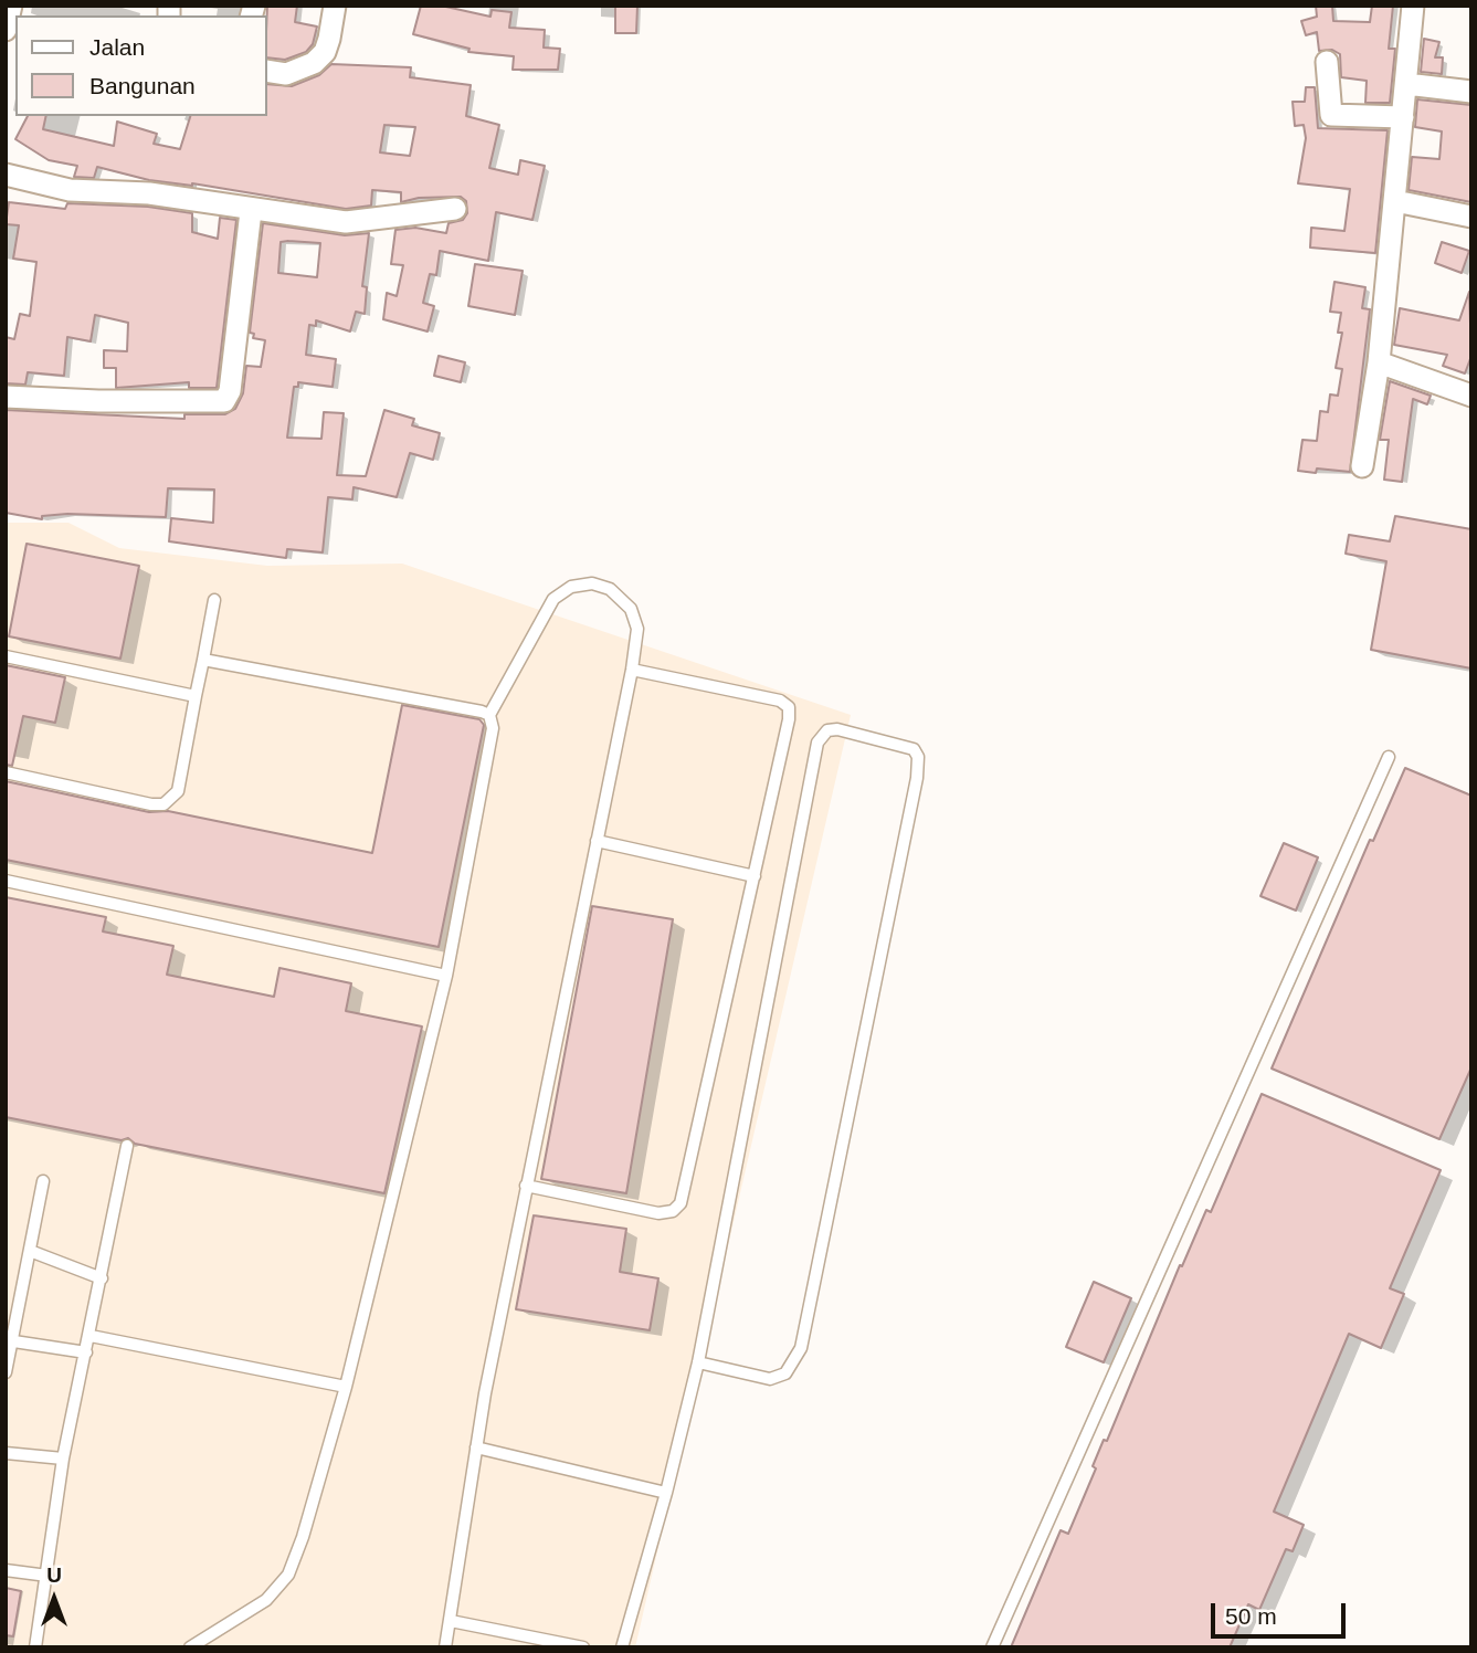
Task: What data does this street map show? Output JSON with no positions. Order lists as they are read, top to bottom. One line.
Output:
{"legend":["Jalan","Bangunan"],"scale_bar":"50 m","north":"top"}
